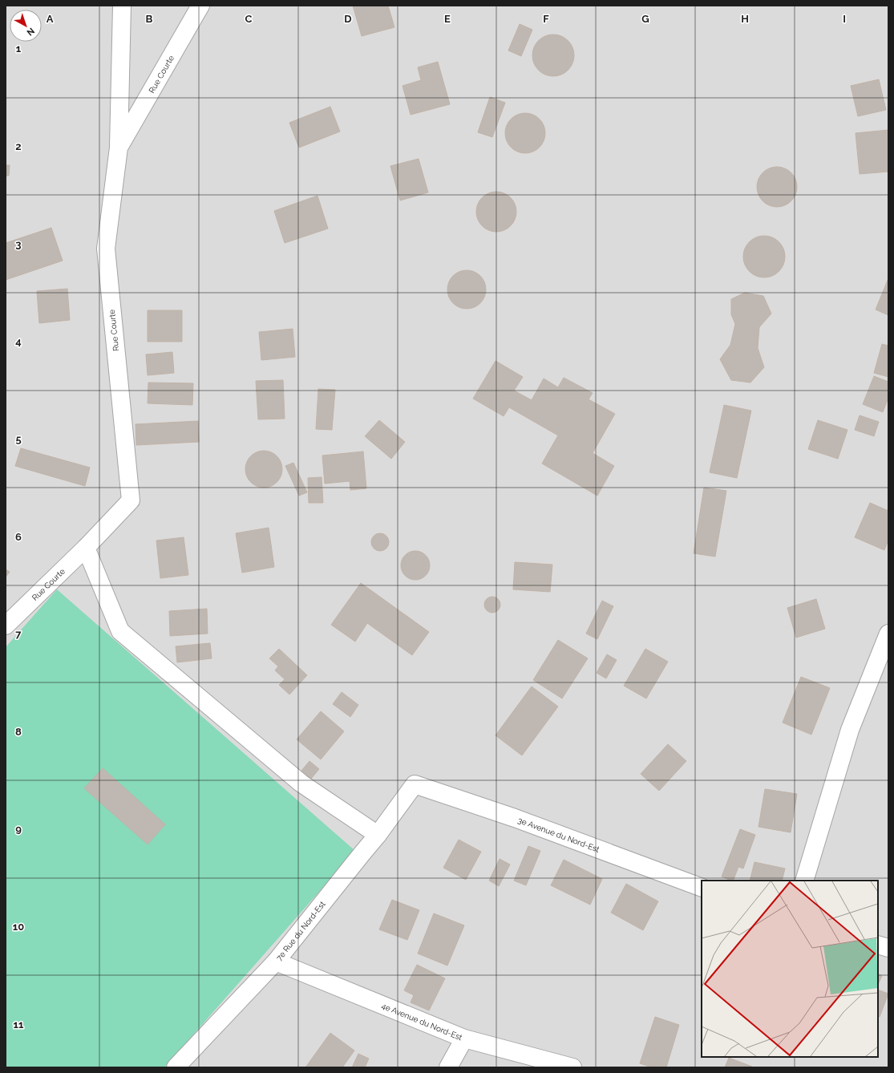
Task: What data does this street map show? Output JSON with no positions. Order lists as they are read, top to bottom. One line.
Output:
{"streets":{"street":["Rue Courte","3e Avenue du Nord-Est","7e Rue du Nord-Est","4e Avenue du Nord-Est"]},"crossings":[["3e Avenue du Nord-Est","7e Rue du Nord-Est"],["7e Rue du Nord-Est","4e Avenue du Nord-Est"]],"north":"bottom right","grid":{"columns":["A","B","C","D","E","F","G","H","I"],"rows":["1","2","3","4","5","6","7","8","9","10","11"]}}
